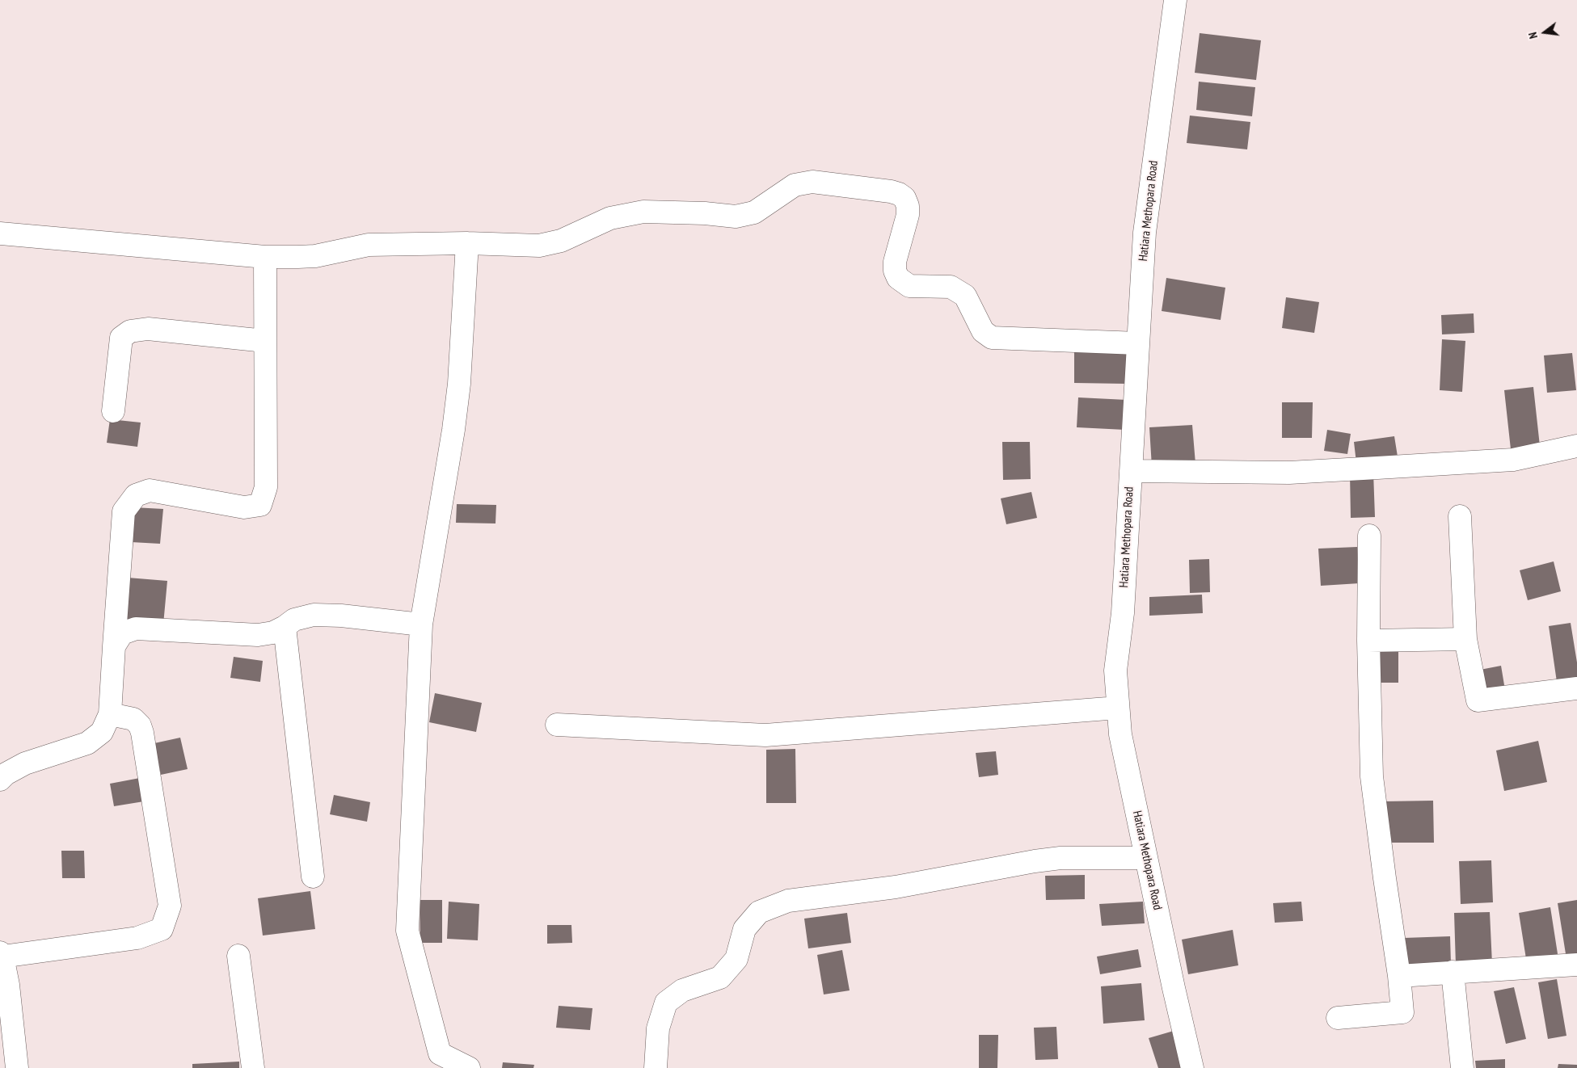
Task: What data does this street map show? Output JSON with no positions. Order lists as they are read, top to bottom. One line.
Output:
{"streets":{"street":["Hatiara Methopara Road"]},"north":"left"}
